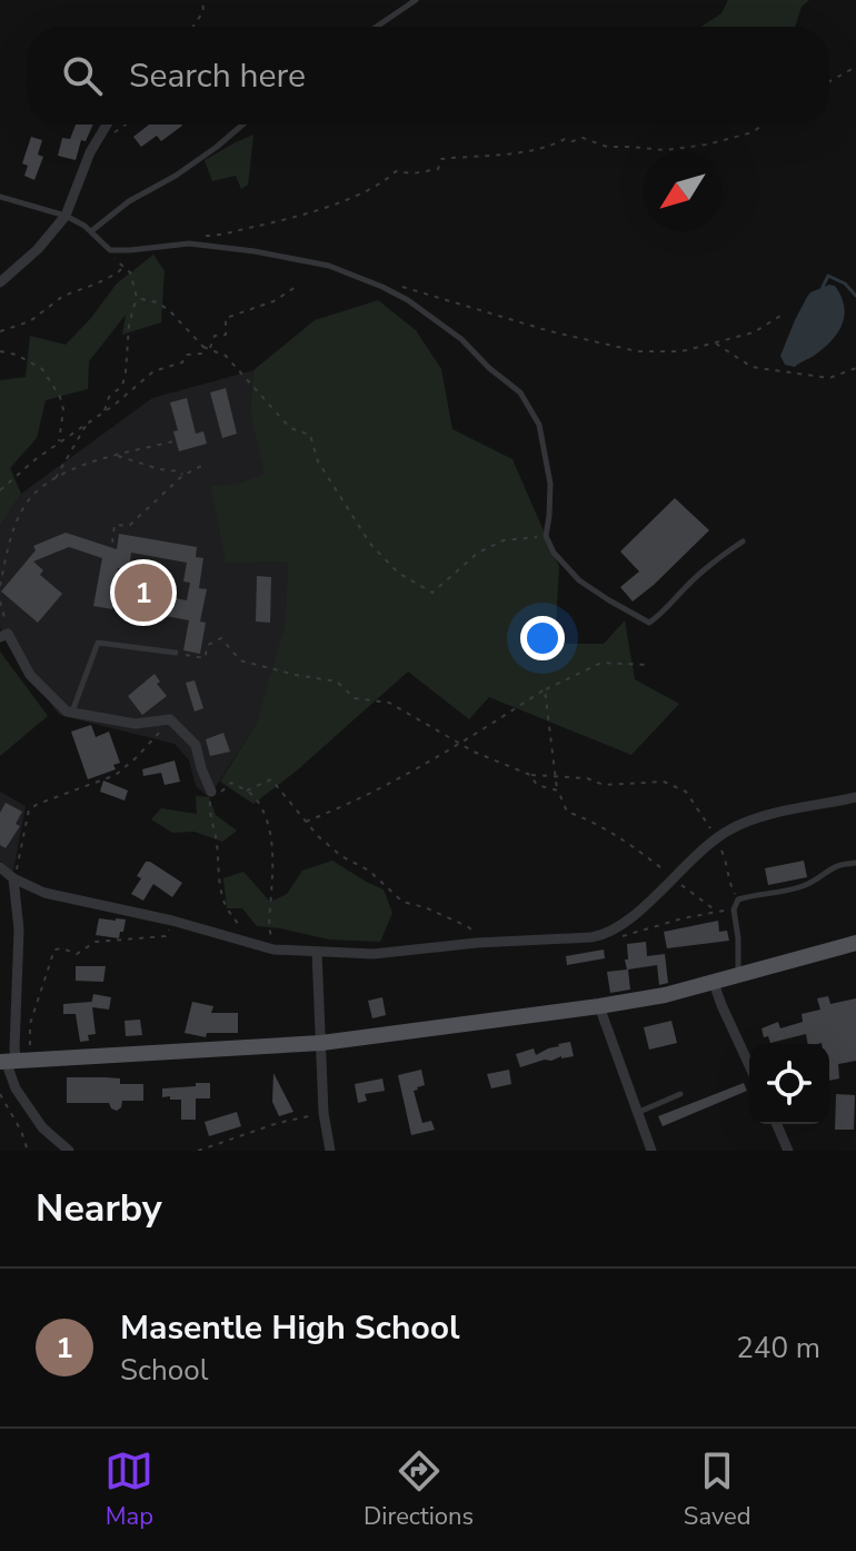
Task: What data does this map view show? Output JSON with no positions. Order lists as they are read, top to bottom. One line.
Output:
{"north":"bottom left","page":{"search":"Search here","pins":"1","heading":"Nearby","list":[{"mark":"1","name":"Masentle High School","note":"School","value":"240 m"}],"nav":["Map","Directions","Saved"]}}
